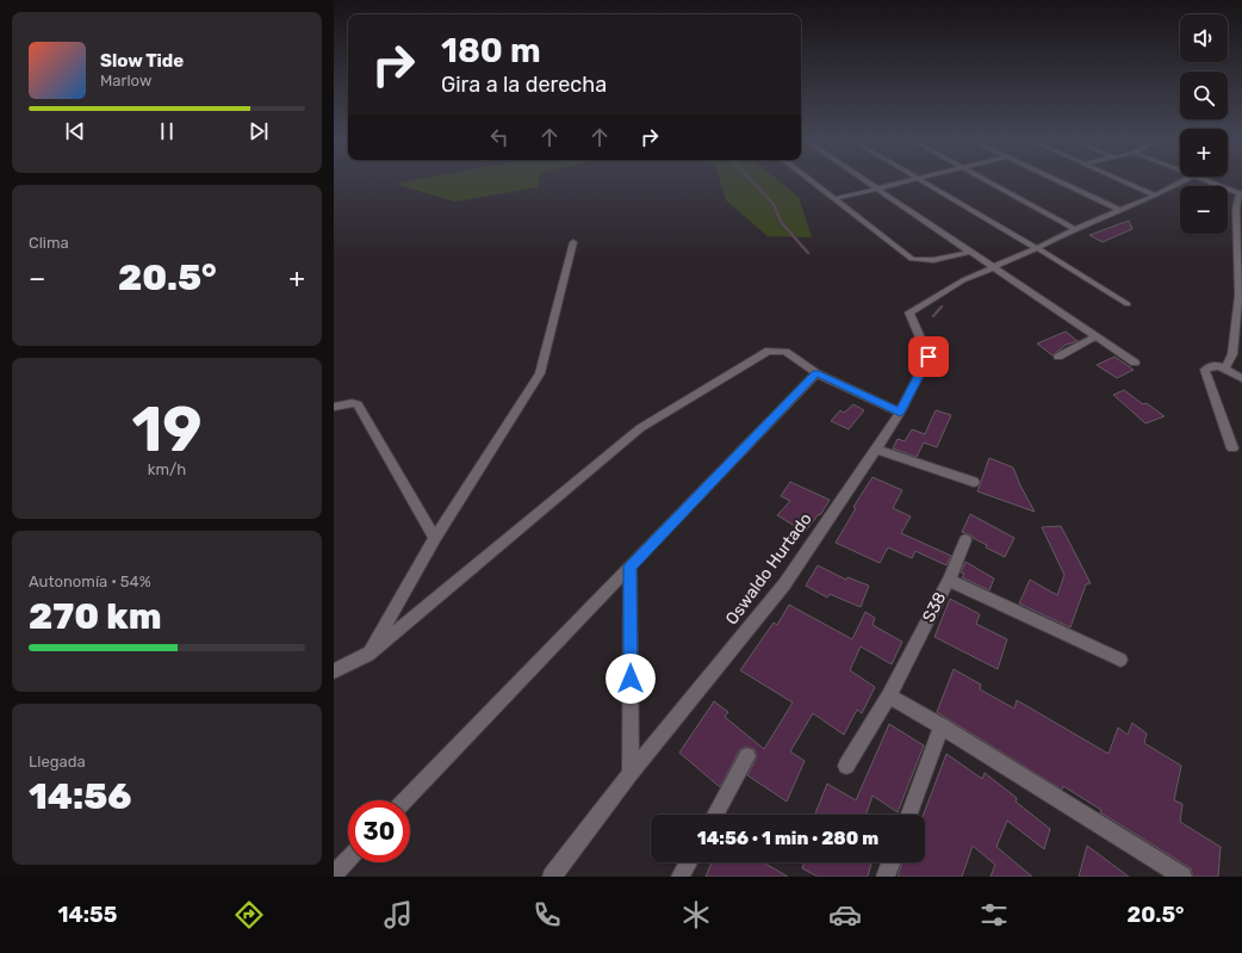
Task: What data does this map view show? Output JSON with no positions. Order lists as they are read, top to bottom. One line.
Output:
{"streets":{"street":["Oswaldo Hurtado","S38"]},"page":{"map_buttons":["+","−"],"turn":["180 m","Gira a la derecha"],"song":["Slow Tide","Marlow"],"tile":["Clima",["19","km/h"],["Autonomía · 54%","270 km"],["Llegada","14:56"]],"heat":["−","20.5°","+"],"limit":"30","trip":"14:56 · 1 min · 280 m","tabs":["14:55","20.5°"]}}
